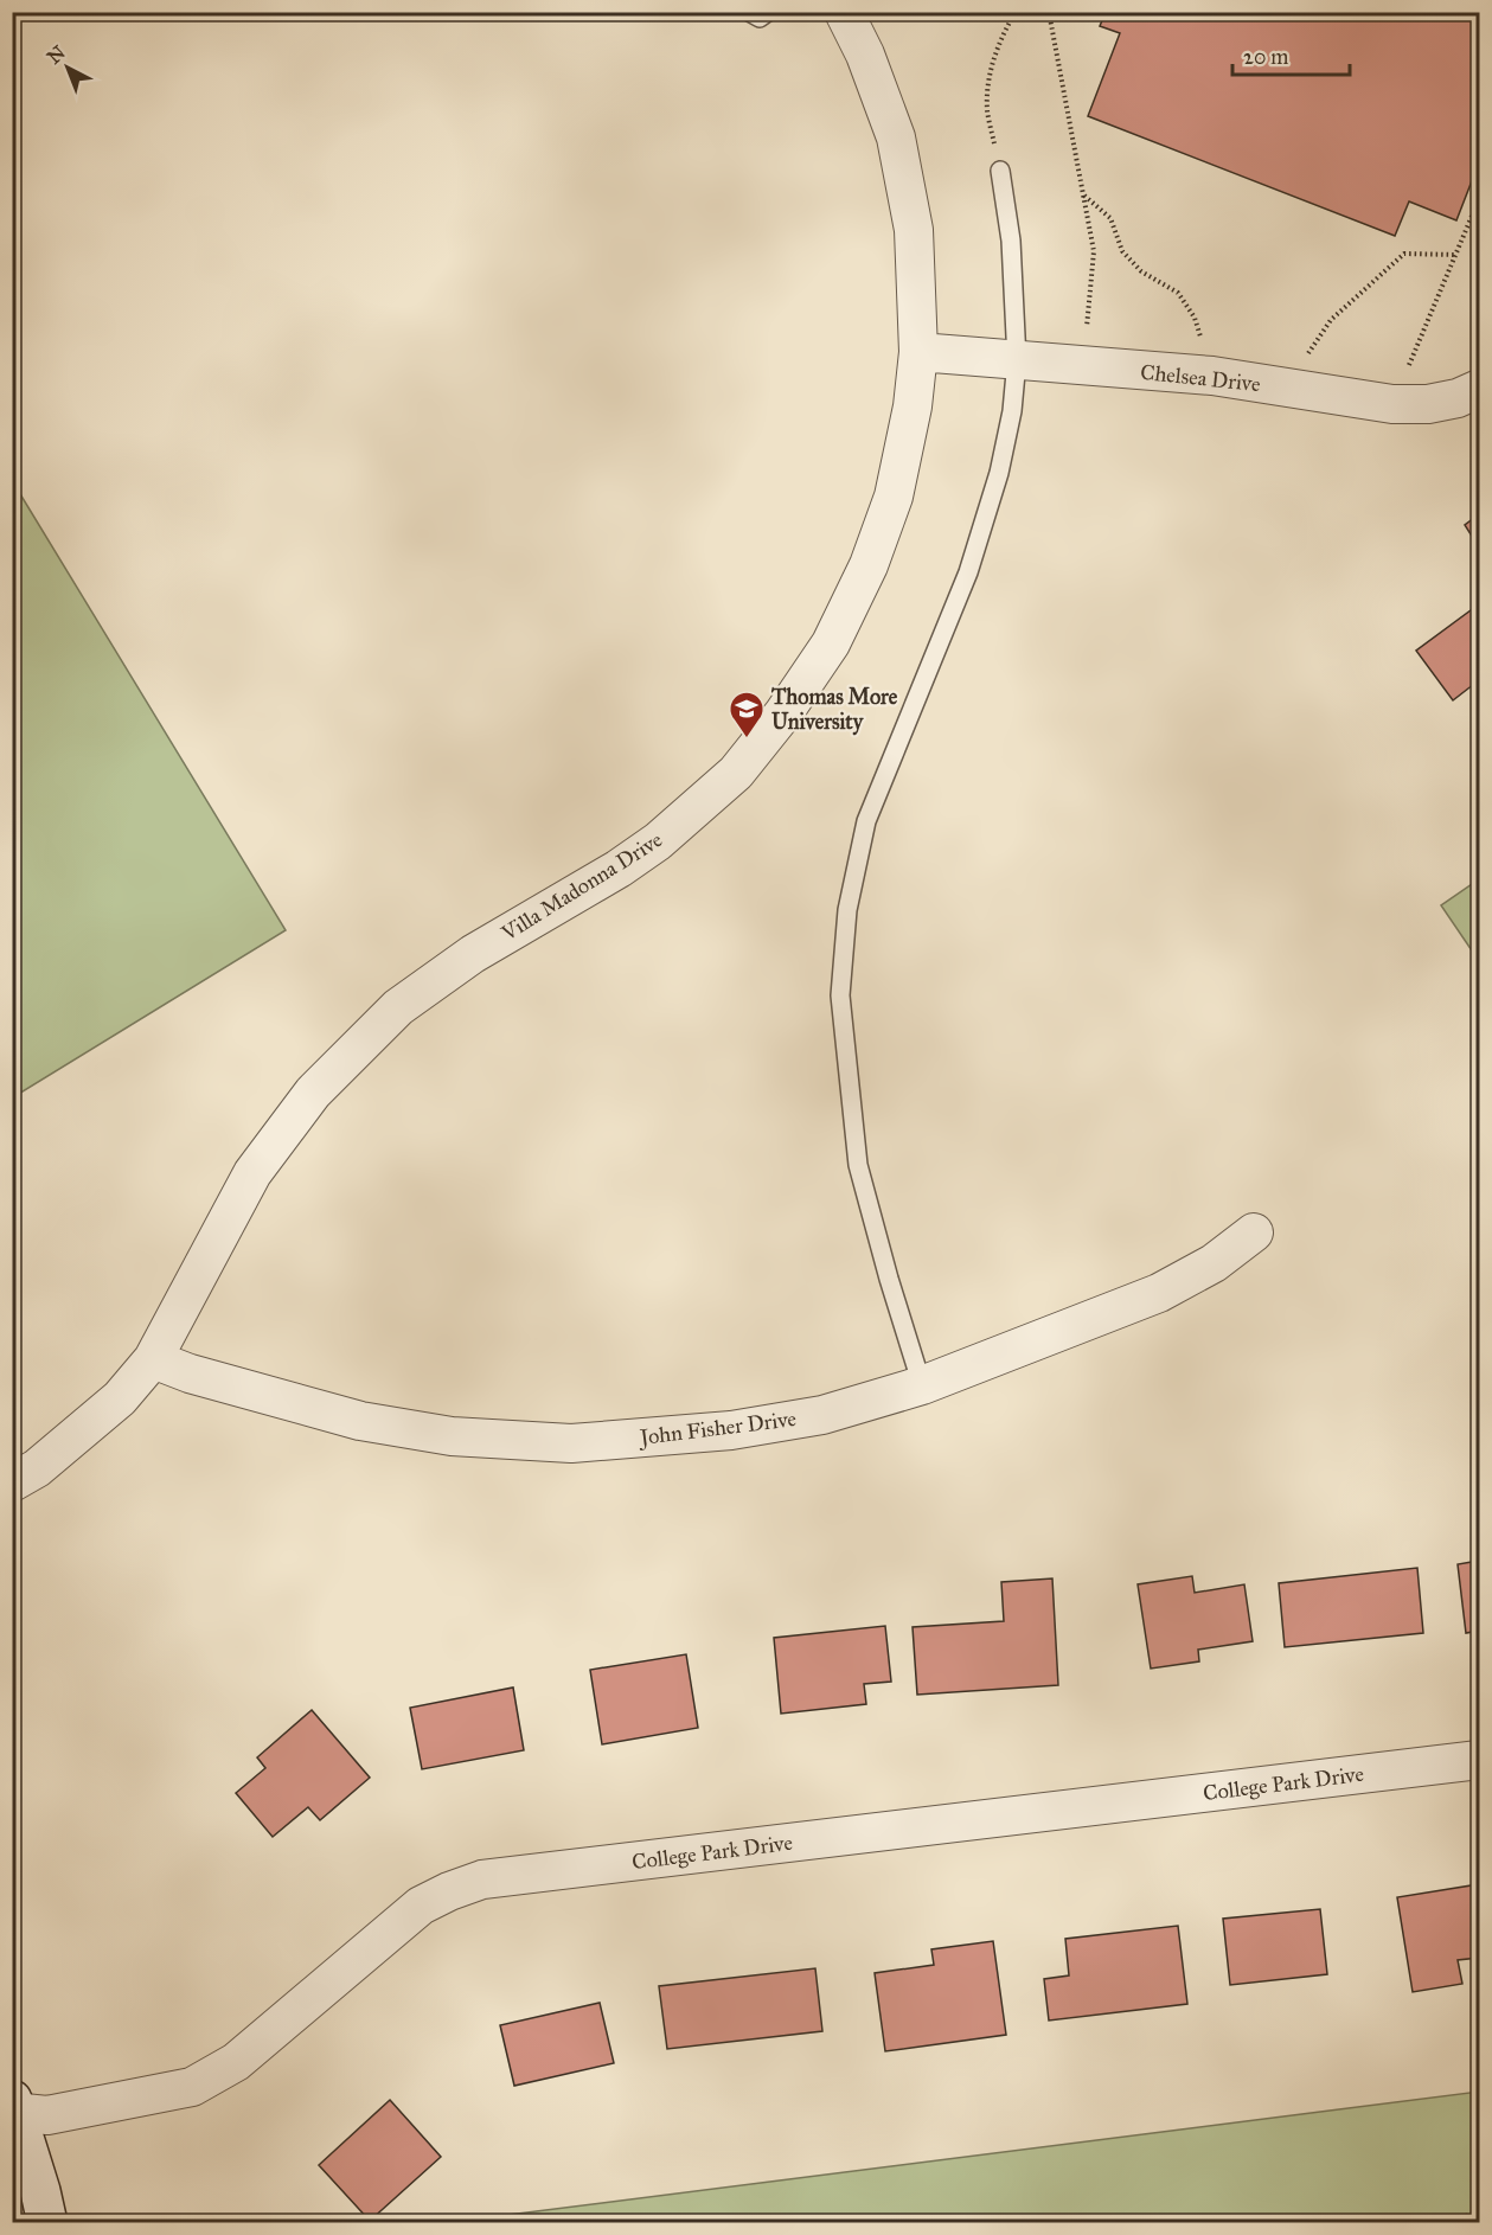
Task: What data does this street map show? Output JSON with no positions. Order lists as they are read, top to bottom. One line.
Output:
{"streets":{"street":["Chelsea Drive","Villa Madonna Drive","John Fisher Drive","College Park Drive"]},"crossings":[["Chelsea Drive","Villa Madonna Drive"],["Villa Madonna Drive","John Fisher Drive"]],"places":{"school or university":["Thomas More University"]},"scale_bar":"20 m","north":"top left"}
